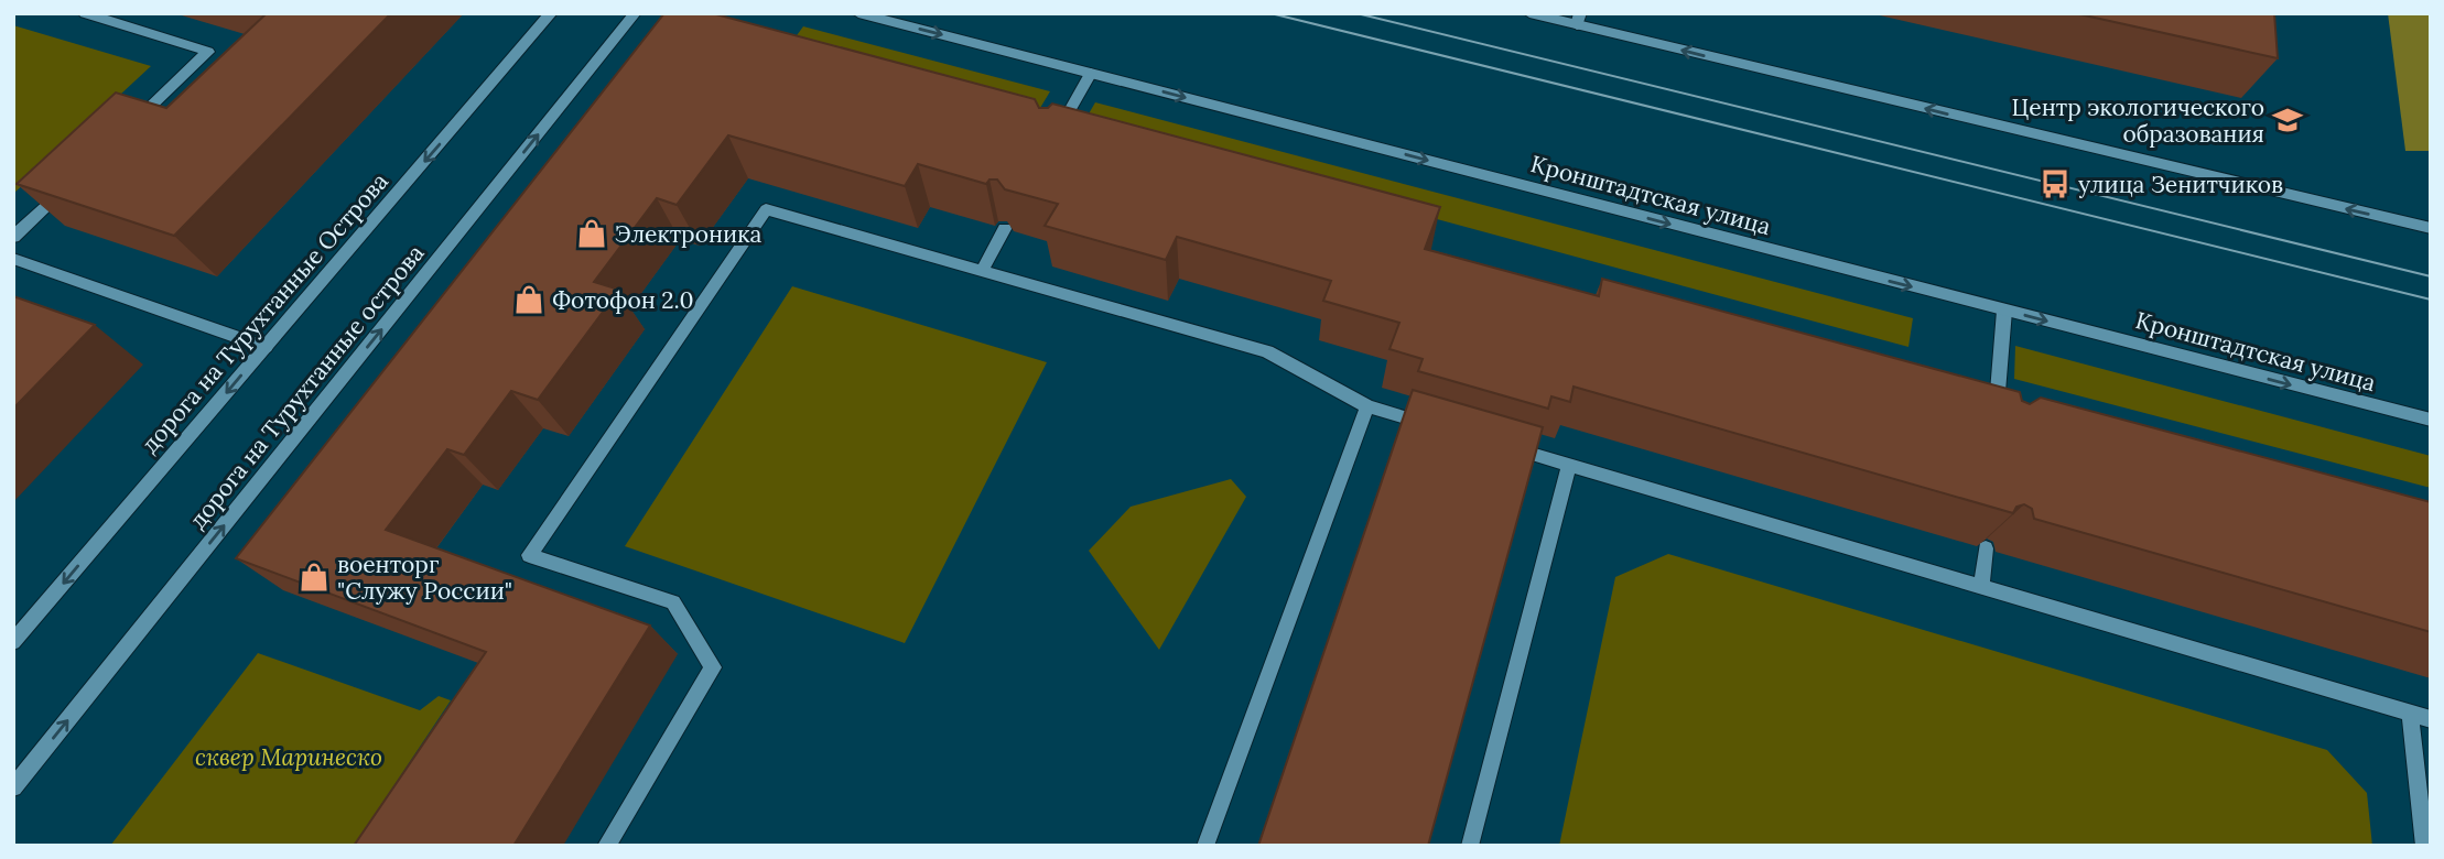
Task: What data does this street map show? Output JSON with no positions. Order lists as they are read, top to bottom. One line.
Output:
{"streets":{"street":["Кронштадтская улица","дорога на Турухтанные Острова","дорога на Турухтанные острова"]},"one_way":["Кронштадтская улица","дорога на Турухтанные Острова","дорога на Турухтанные острова"],"parks":["сквер Маринеско"],"places":{"school or university":["Центр экологического образования"],"bus stop":["улица Зенитчиков"],"shop":["Электроника","Фотофон 2.0","военторг \"Служу России\""]}}
